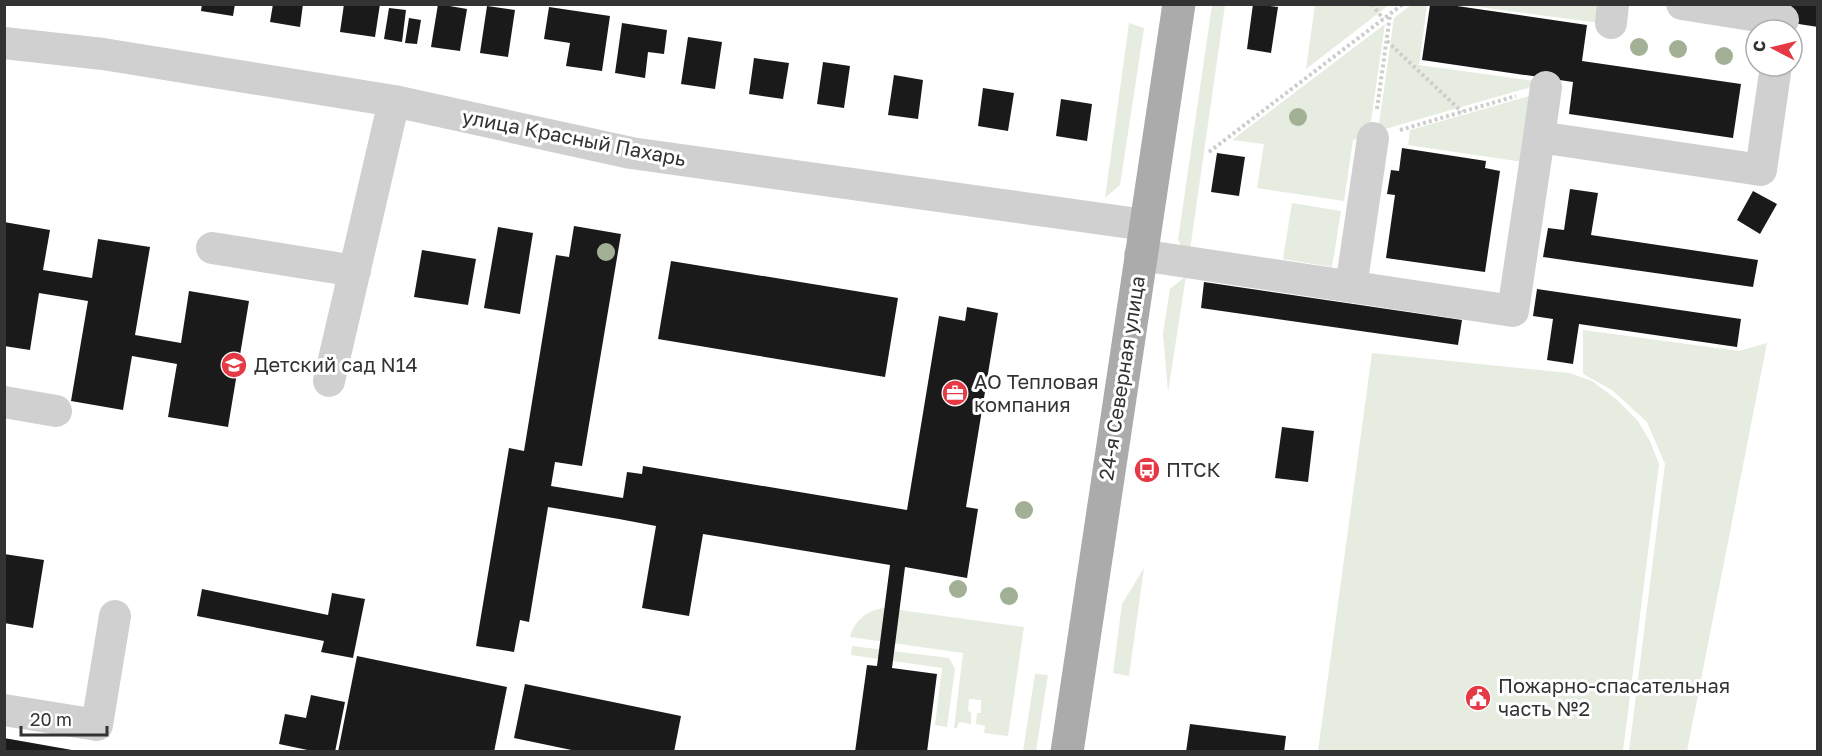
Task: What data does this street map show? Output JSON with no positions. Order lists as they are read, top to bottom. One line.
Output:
{"streets":{"main road":["24-я Северная улица"],"street":["улица Красный Пахарь"]},"crossings":[["улица Красный Пахарь","24-я Северная улица"]],"places":{"school or university":["Детский сад N14"],"office":["АО Тепловая компания"],"bus stop":["ПТСК"],"public building":["Пожарно-спасательная часть №2"]},"scale_bar":"20 m","north":"left"}
